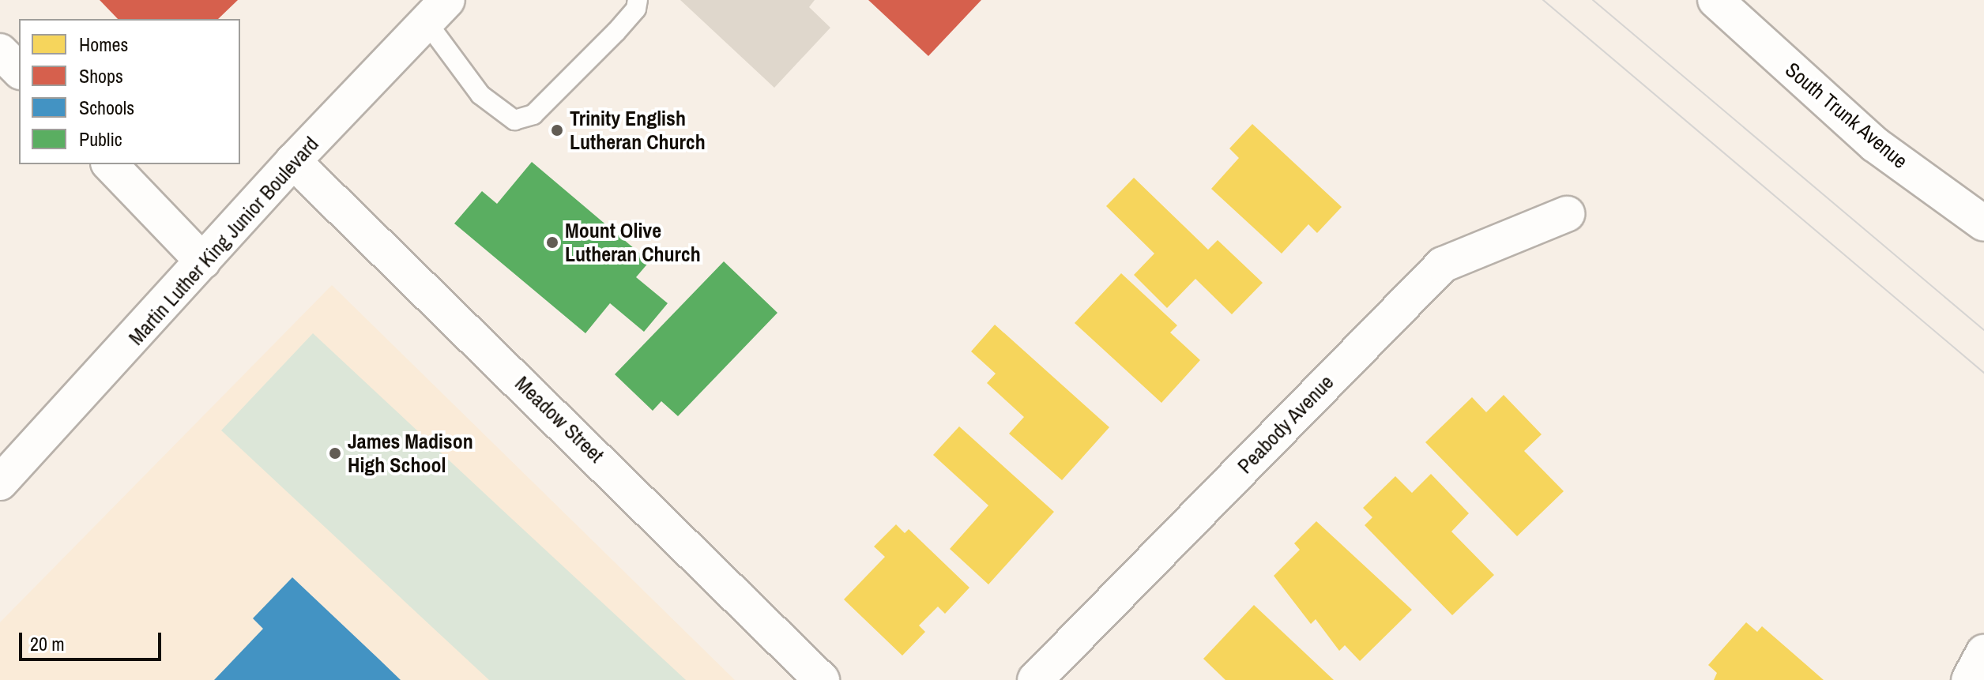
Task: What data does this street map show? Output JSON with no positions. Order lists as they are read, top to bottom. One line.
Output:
{"streets":{"street":["South Trunk Avenue","Martin Luther King Junior Boulevard","Meadow Street","Peabody Avenue"]},"crossings":[["Martin Luther King Junior Boulevard","Meadow Street"]],"places":["Trinity English Lutheran Church","Mount Olive Lutheran Church","James Madison High School"],"legend":["Homes","Shops","Schools","Public"],"scale_bar":"20 m"}
